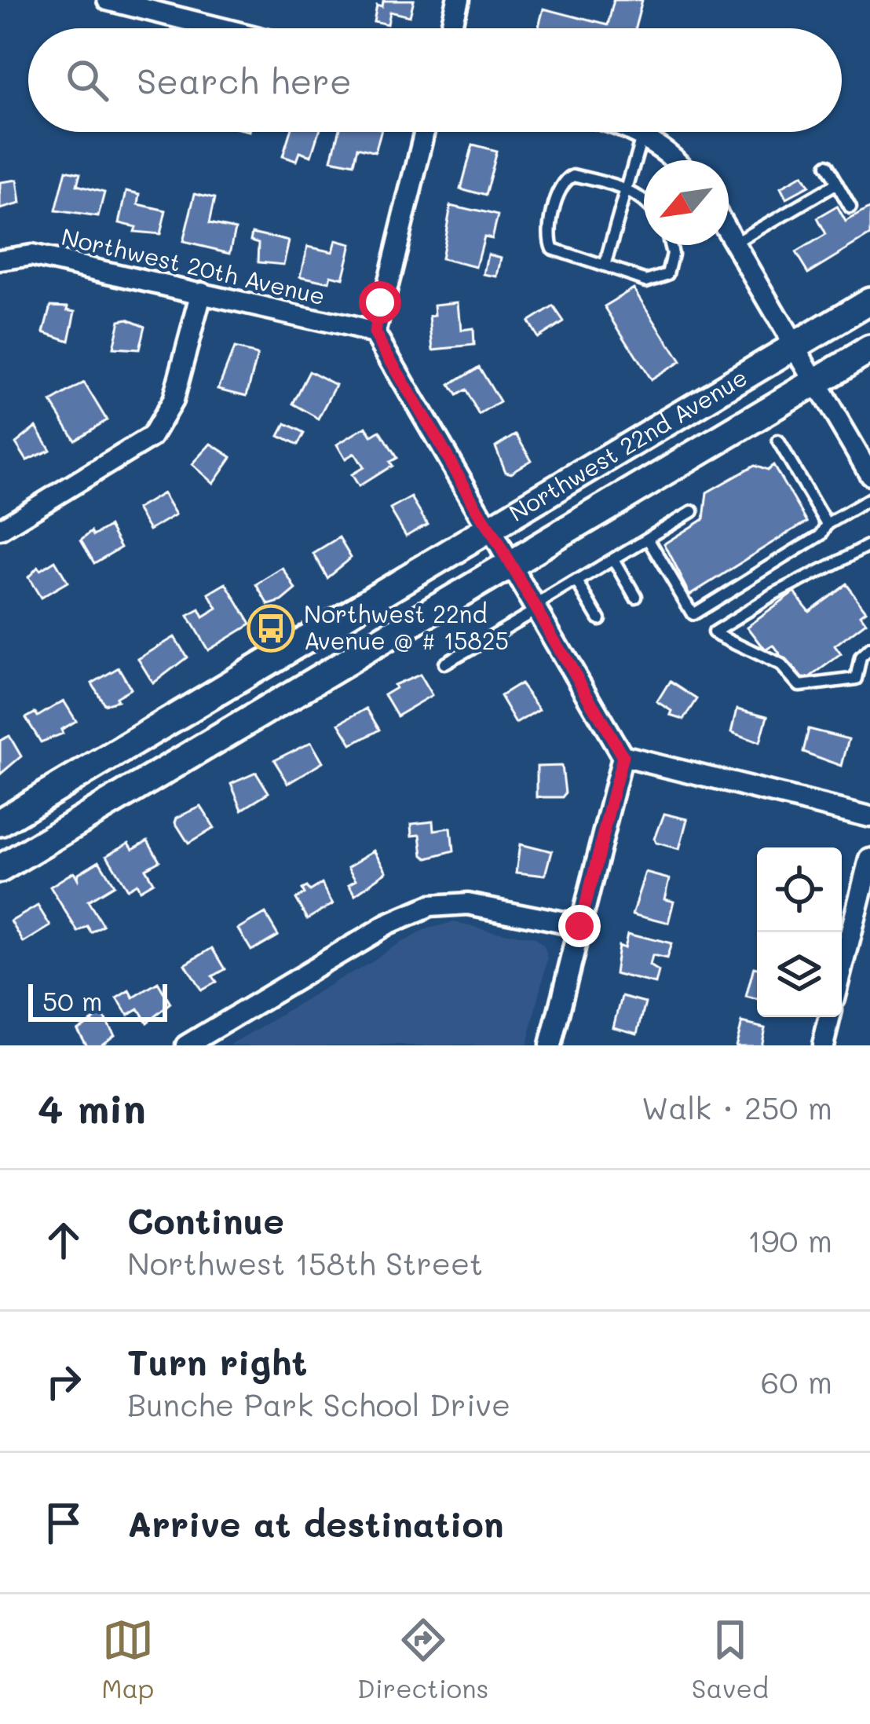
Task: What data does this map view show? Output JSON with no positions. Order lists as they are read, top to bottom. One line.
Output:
{"streets":{"main road":["Northwest 22nd Avenue"],"street":["Northwest 20th Avenue"]},"places":{"bus stop":["Northwest 22nd Avenue @ # 15825"]},"scale_bar":"50 m","north":"bottom left","page":{"search":"Search here","scale":"50 m","heading":["4 min","Walk · 250 m"],"list":[["Continue","Northwest 158th Street","190 m"],["Turn right","Bunche Park School Drive","60 m"],"Arrive at destination"],"nav":["Map","Directions","Saved"]}}
